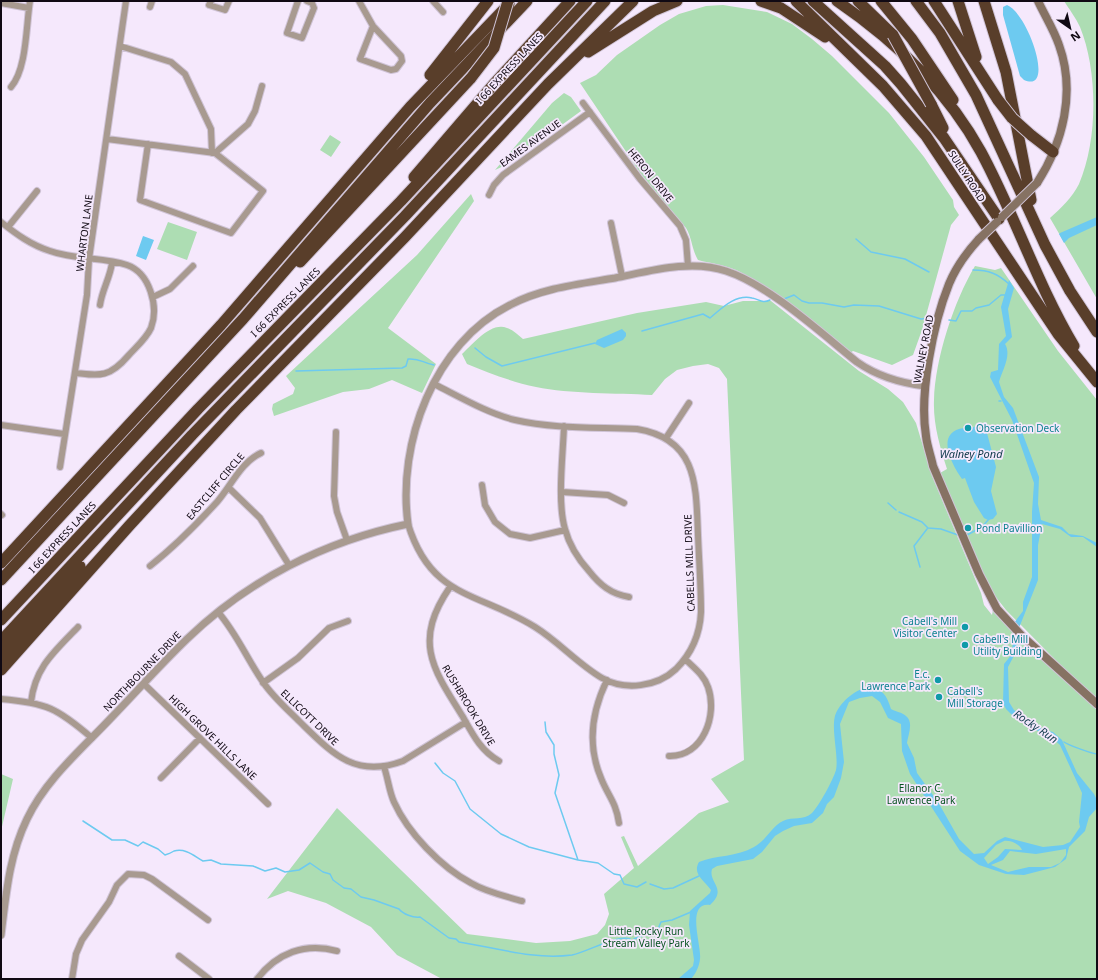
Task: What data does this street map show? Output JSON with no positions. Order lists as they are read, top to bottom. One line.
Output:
{"streets":{"highway":["I 66 EXPRESS LANES","SULLY ROAD"],"main road":["WALNEY ROAD"],"street":["EAMES AVENUE","HERON DRIVE","WHARTON LANE","EASTCLIFF CIRCLE","CABELLS MILL DRIVE","NORTHBOURNE DRIVE","RUSHBROOK DRIVE","ELLICOTT DRIVE","HIGH GROVE HILLS LANE"]},"crossings":[["EAMES AVENUE","HERON DRIVE"],["HERON DRIVE","CABELLS MILL DRIVE"],["WALNEY ROAD","CABELLS MILL DRIVE"],["CABELLS MILL DRIVE","NORTHBOURNE DRIVE"],["CABELLS MILL DRIVE","RUSHBROOK DRIVE"],["NORTHBOURNE DRIVE","ELLICOTT DRIVE"],["NORTHBOURNE DRIVE","HIGH GROVE HILLS LANE"],["RUSHBROOK DRIVE","ELLICOTT DRIVE"]],"water":["Walney Pond","Rocky Run"],"parks":["Ellanor C. Lawrence Park","Little Rocky Run Stream Valley Park"],"places":["Observation Deck","Pond Pavillion","Cabell's Mill Visitor Center","Cabell's Mill Utility Building","E.c. Lawrence Park","Cabell's Mill Storage"],"north":"bottom right"}
